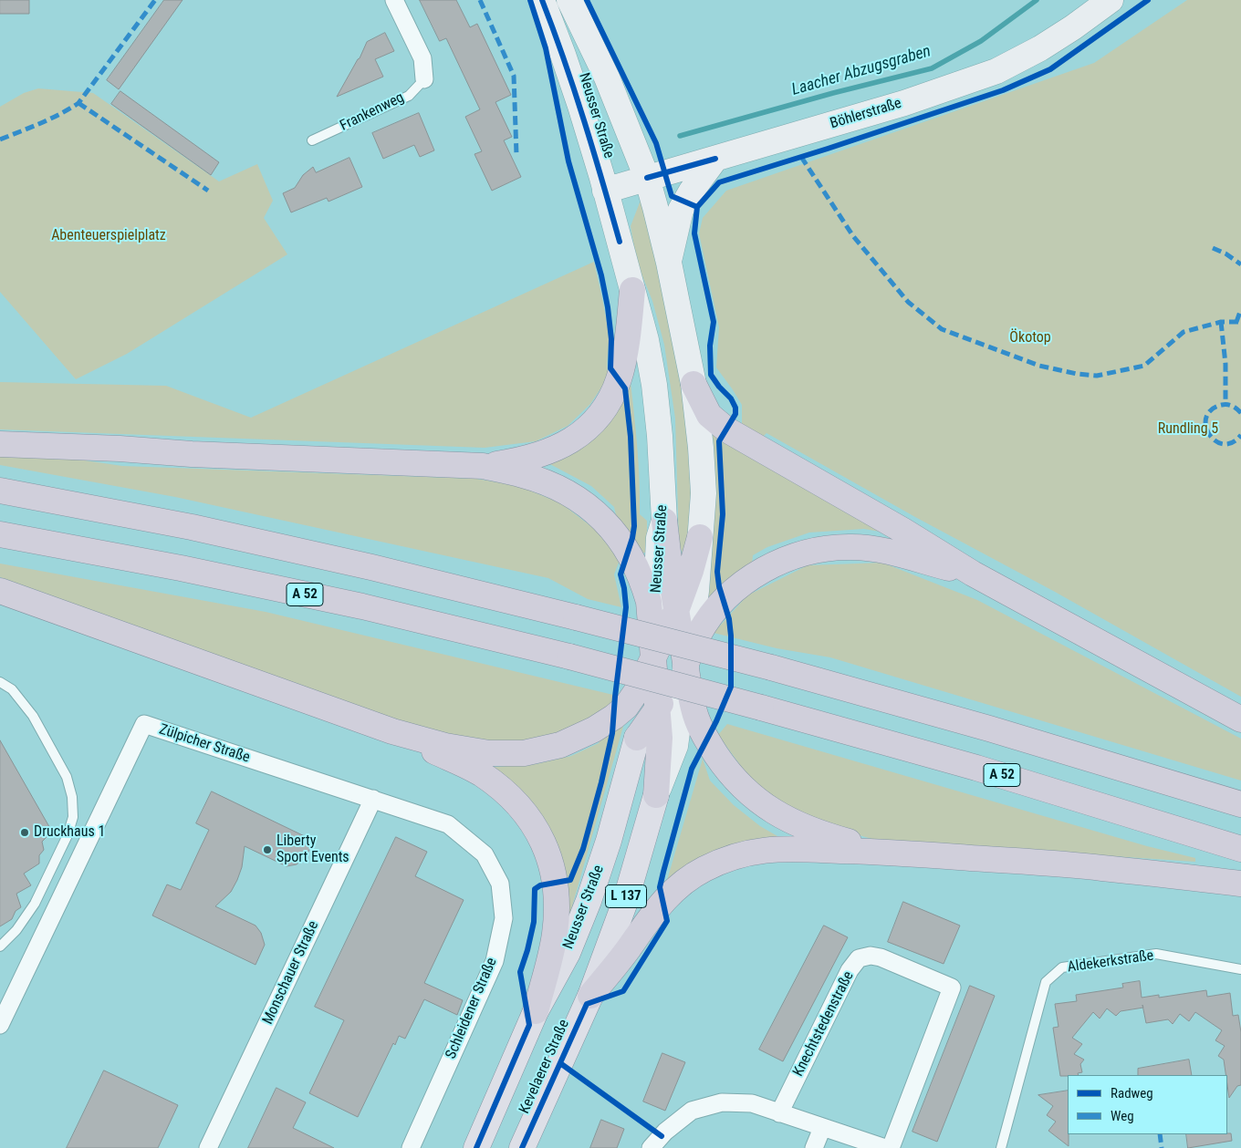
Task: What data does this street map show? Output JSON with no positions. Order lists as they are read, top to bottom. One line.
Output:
{"streets":{"highway":["A 52"],"main road":["Böhlerstraße","Neusser Straße","L 137","Kevelaerer Straße"],"street":["Frankenweg","Zülpicher Straße","Monschauer Straße","Schleidener Straße","Knechtstedenstraße"],"lane":["Aldekerkstraße"]},"crossings":[["Böhlerstraße","Neusser Straße"],["Neusser Straße","Kevelaerer Straße"],["Zülpicher Straße","Monschauer Straße"],["Zülpicher Straße","Schleidener Straße"],["Monschauer Straße","Schleidener Straße"]],"water":["Laacher Abzugsgraben"],"parks":["Abenteuerspielplatz","Ökotop","Rundling 5"],"places":["Druckhaus 1","Liberty Sport Events"],"legend":["Radweg","Weg"]}
